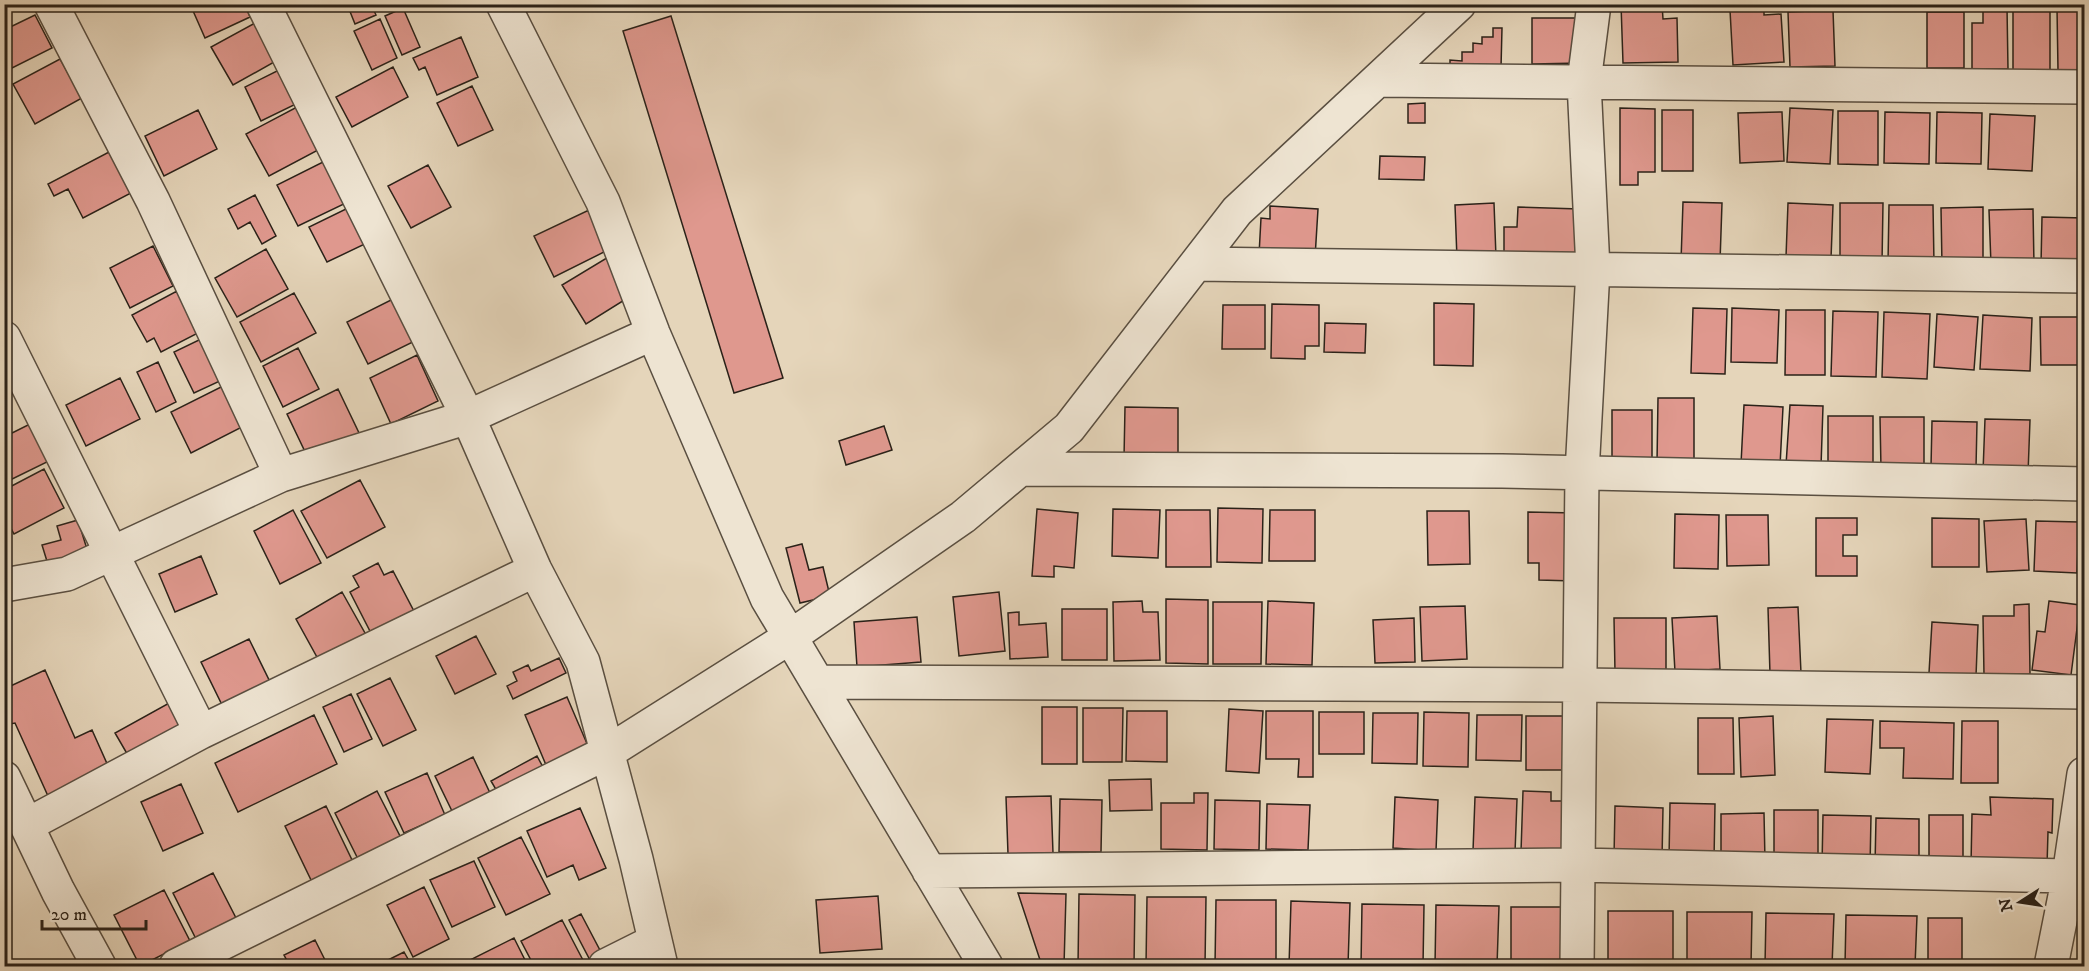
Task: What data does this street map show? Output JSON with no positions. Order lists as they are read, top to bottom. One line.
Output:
{"scale_bar":"20 m","north":"left"}
